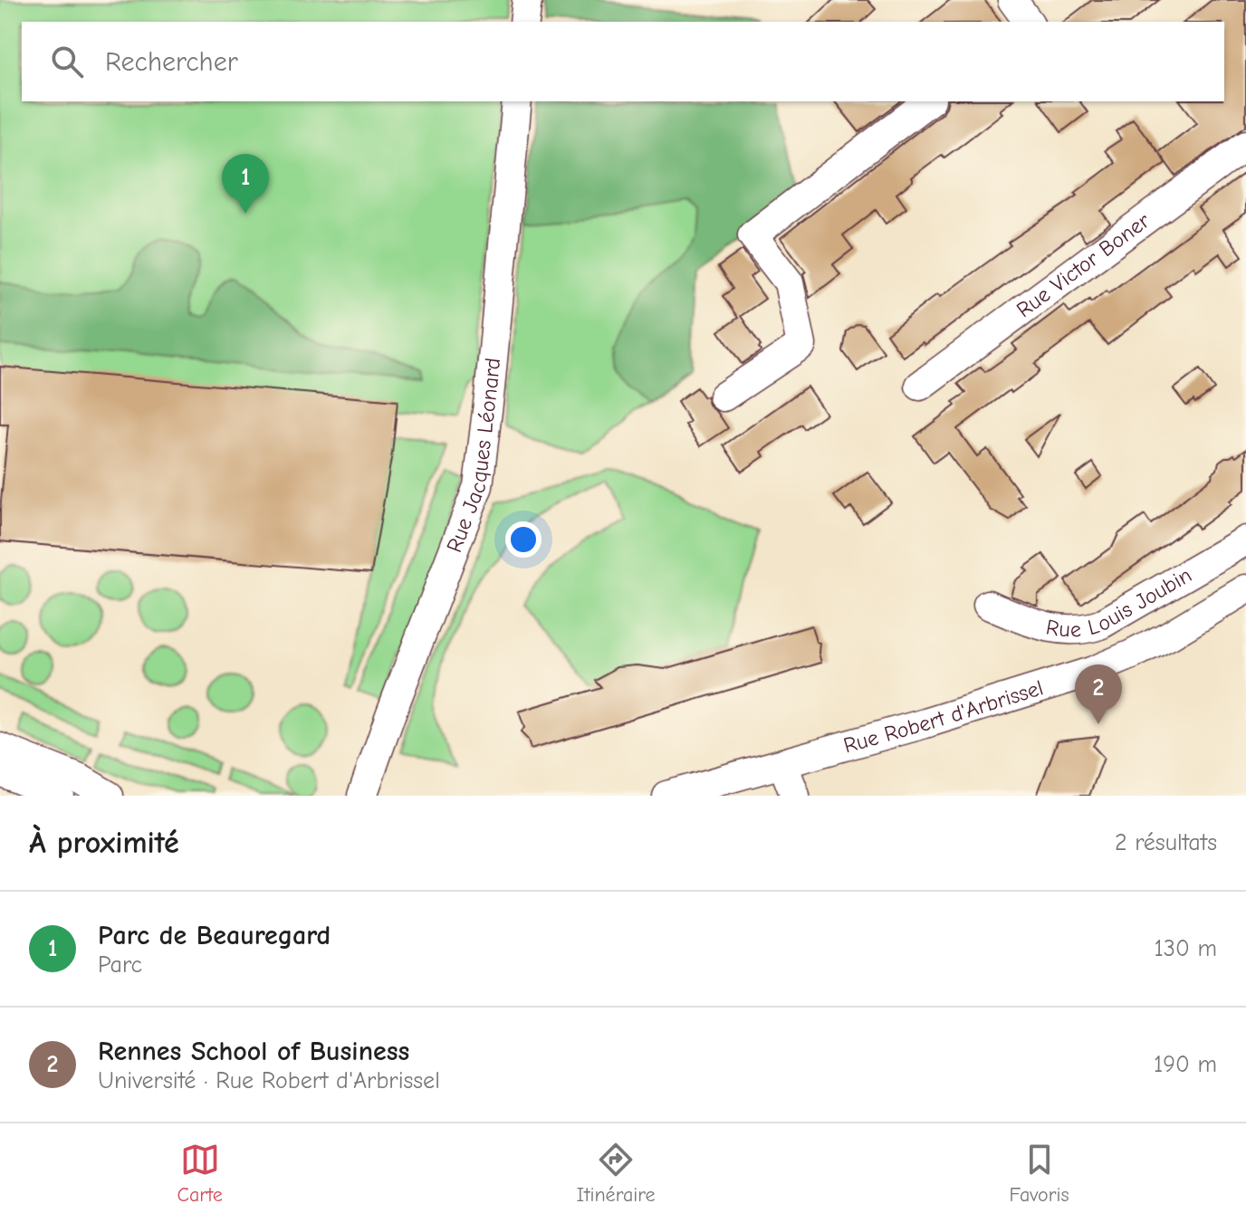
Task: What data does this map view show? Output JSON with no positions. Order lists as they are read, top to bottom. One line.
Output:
{"streets":{"street":["Rue Victor Boner","Rue Jacques Léonard","Rue Louis Joubin","Rue Robert d'Arbrissel"]},"page":{"search":"Rechercher","pins":["1","2"],"heading":["À proximité","2 résultats"],"list":[{"mark":"1","name":"Parc de Beauregard","note":"Parc","value":"130 m"},{"mark":"2","name":"Rennes School of Business","note":"Université · Rue Robert d'Arbrissel","value":"190 m"}],"nav":["Carte","Itinéraire","Favoris"]}}
